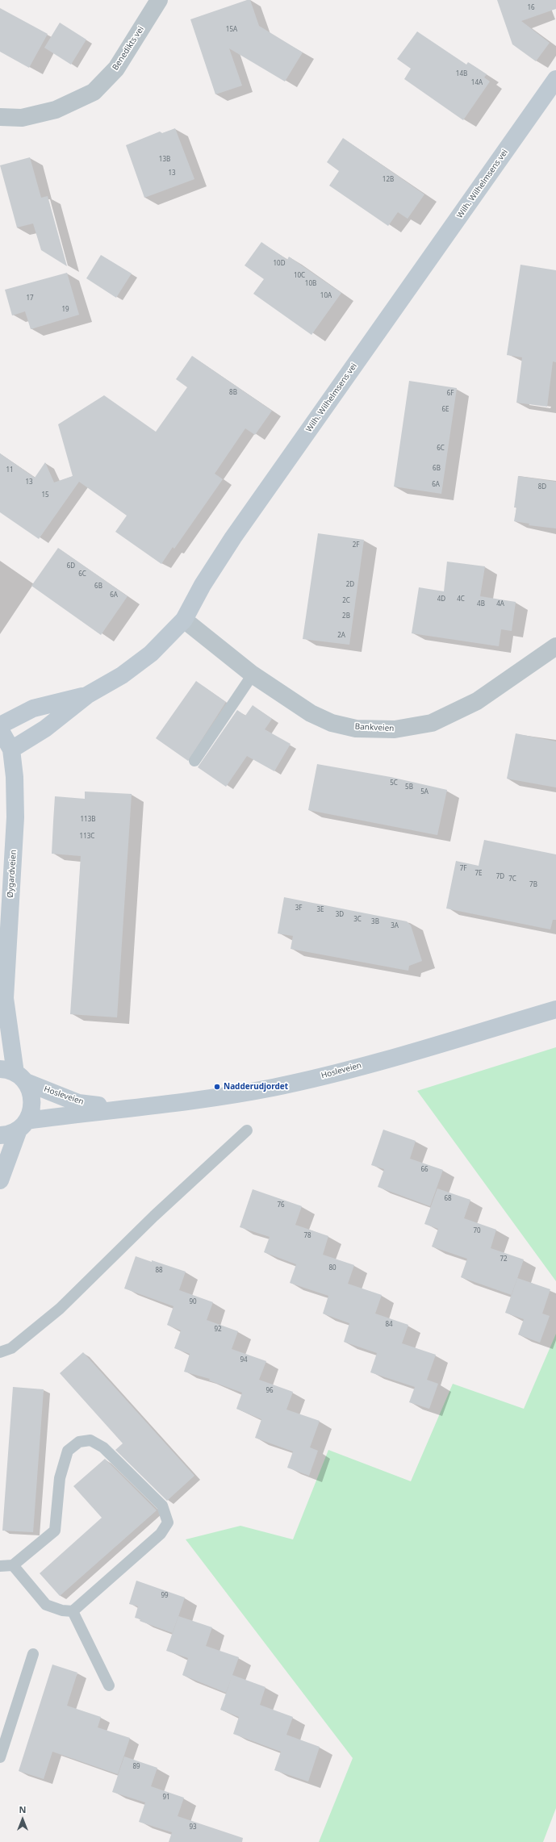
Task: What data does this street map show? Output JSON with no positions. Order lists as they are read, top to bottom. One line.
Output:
{"streets":{"street":["Benedikts vei","Wilh. Wilhelmsens vei","Bankveien","Øygardveien","Hosleveien"]},"crossings":[["Wilh. Wilhelmsens vei","Bankveien"],["Wilh. Wilhelmsens vei","Øygardveien"],["Øygardveien","Hosleveien"]],"places":["Nadderudjordet"],"house_numbers":["16","15A","14B","14A","13B","13","12B","10D","10C","10B","10A","17","19","8B","6F","6E","6C","6B","11","13","6A","8D","15","2F","6D","6C","2D","6B","6A","4D","4C","2C","4B","4A","2B","2A","5C","5B","5A","113B","113C","7F","7E","7D","7C","7B","3F","3E","3D","3C","3B","3A","66","68","76","70","78","72","80","88","90","84","92","94","96","99","89","91","93"],"north":"top"}
